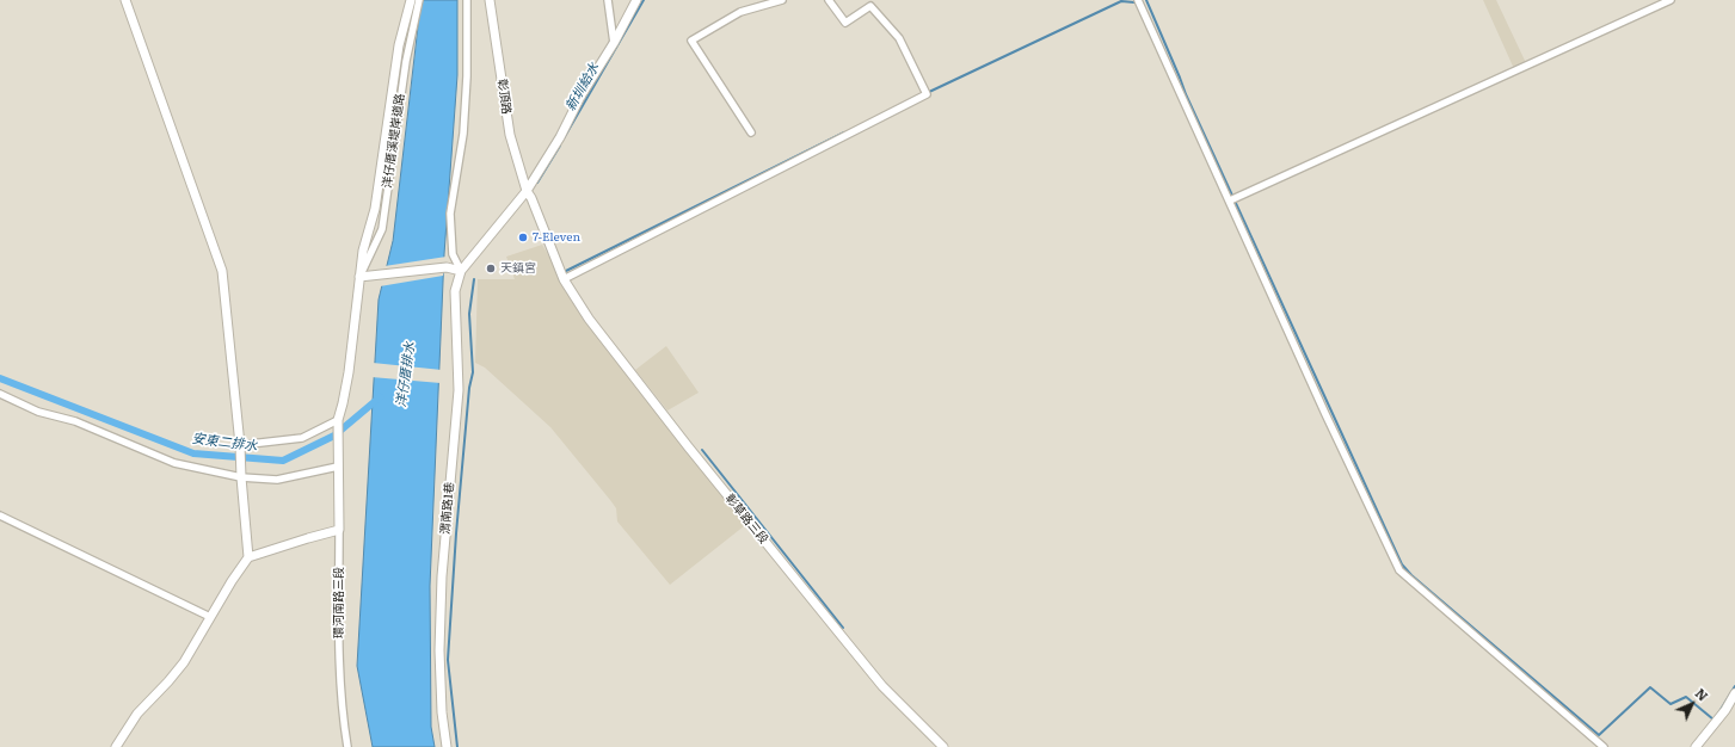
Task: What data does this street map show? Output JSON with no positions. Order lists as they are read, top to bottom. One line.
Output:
{"streets":{"street":["彰頂路","洋仔厝溪堤岸道路","渭南路1巷","彰草路三段","環河南路三段"]},"crossings":[["彰頂路","彰草路三段"],["洋仔厝溪堤岸道路","環河南路三段"]],"water":["新圳給水","洋仔厝排水","安東二排水"],"places":["7-Eleven","天鎮宮"],"north":"top right"}
